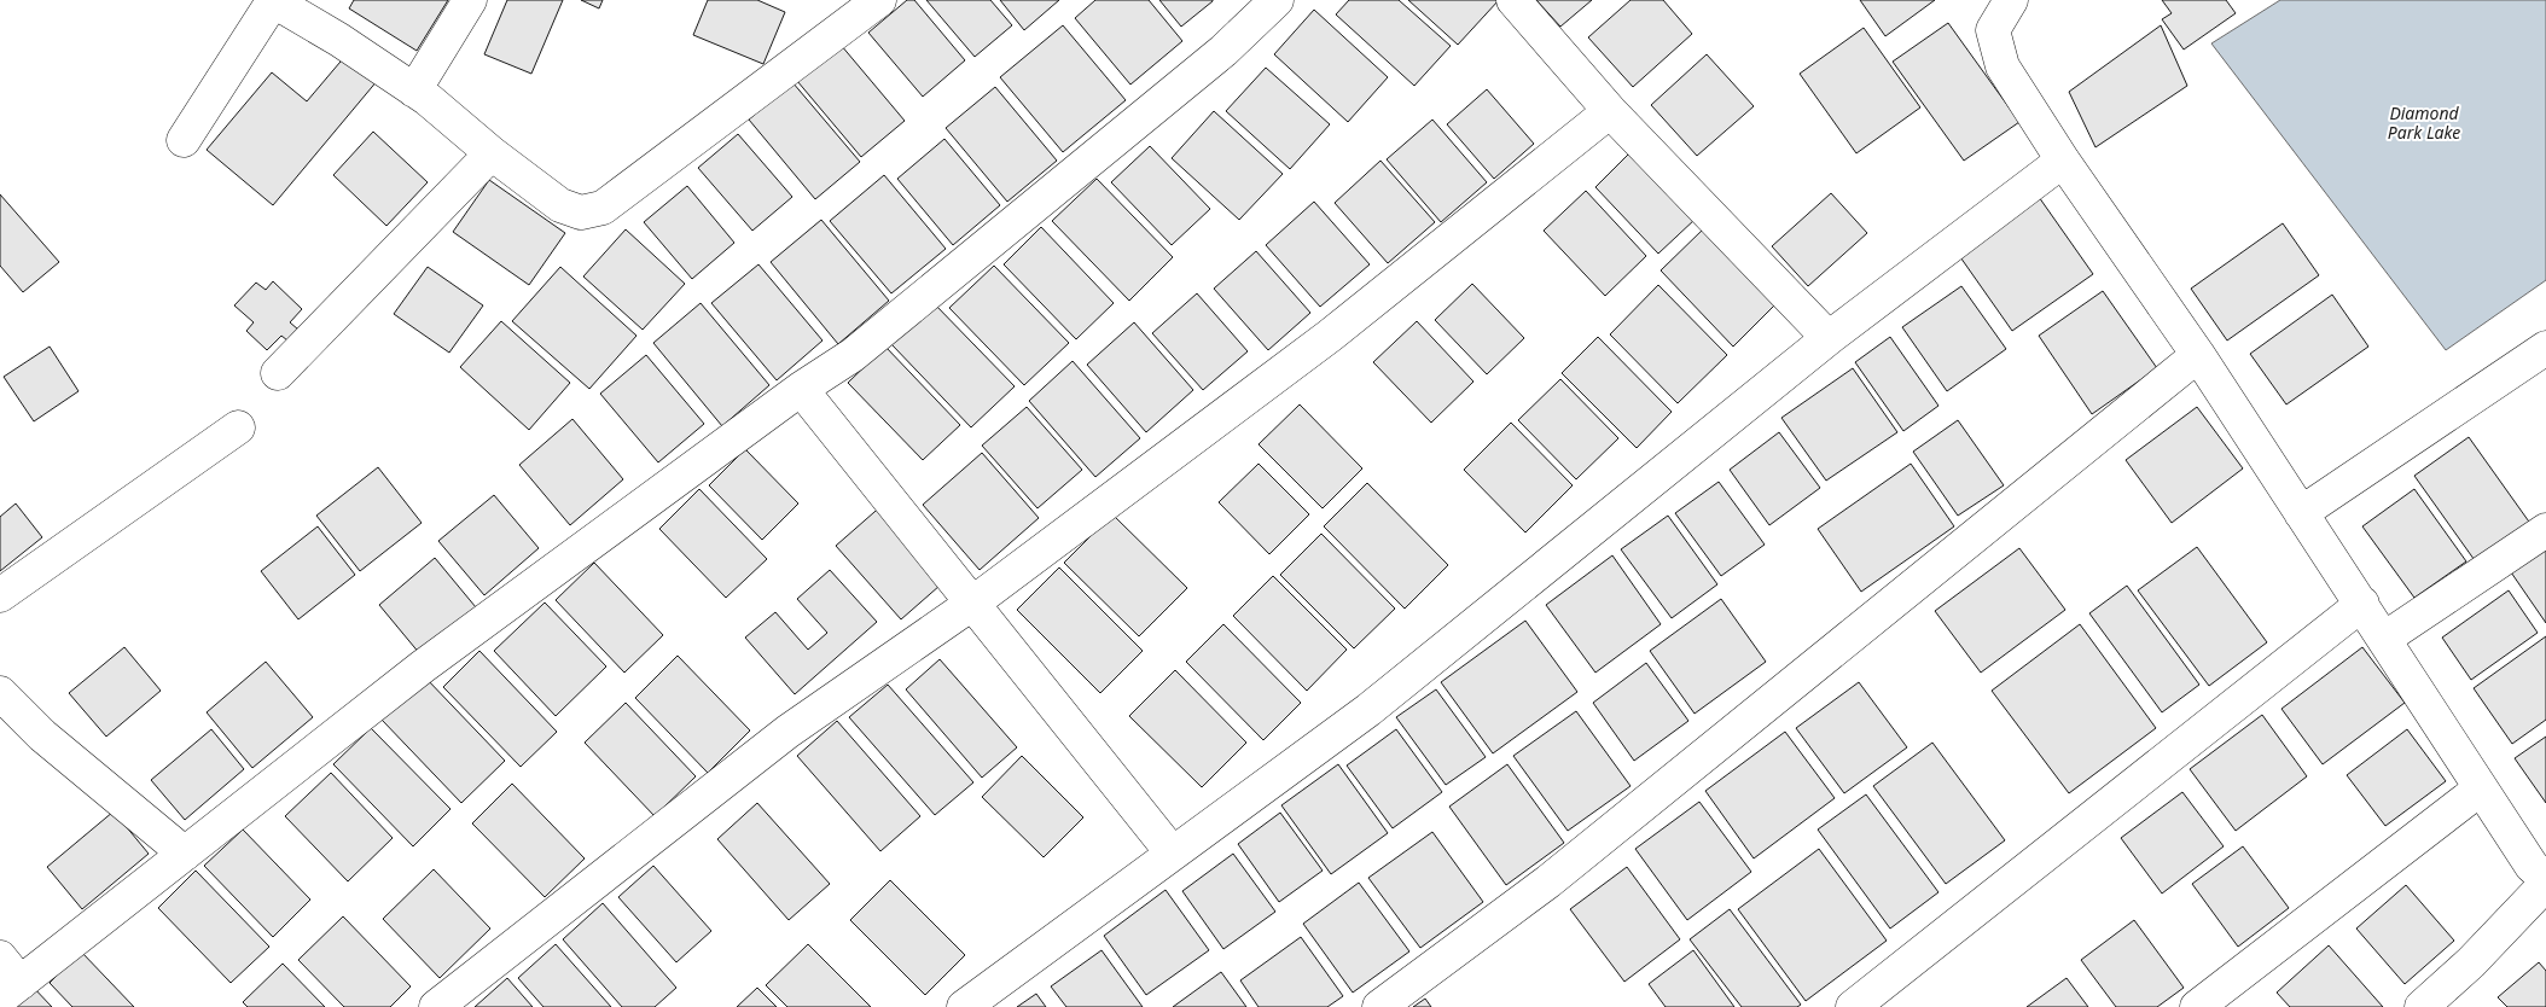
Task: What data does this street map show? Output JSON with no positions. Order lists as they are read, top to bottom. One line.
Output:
{"water":["Diamond Park Lake"]}
